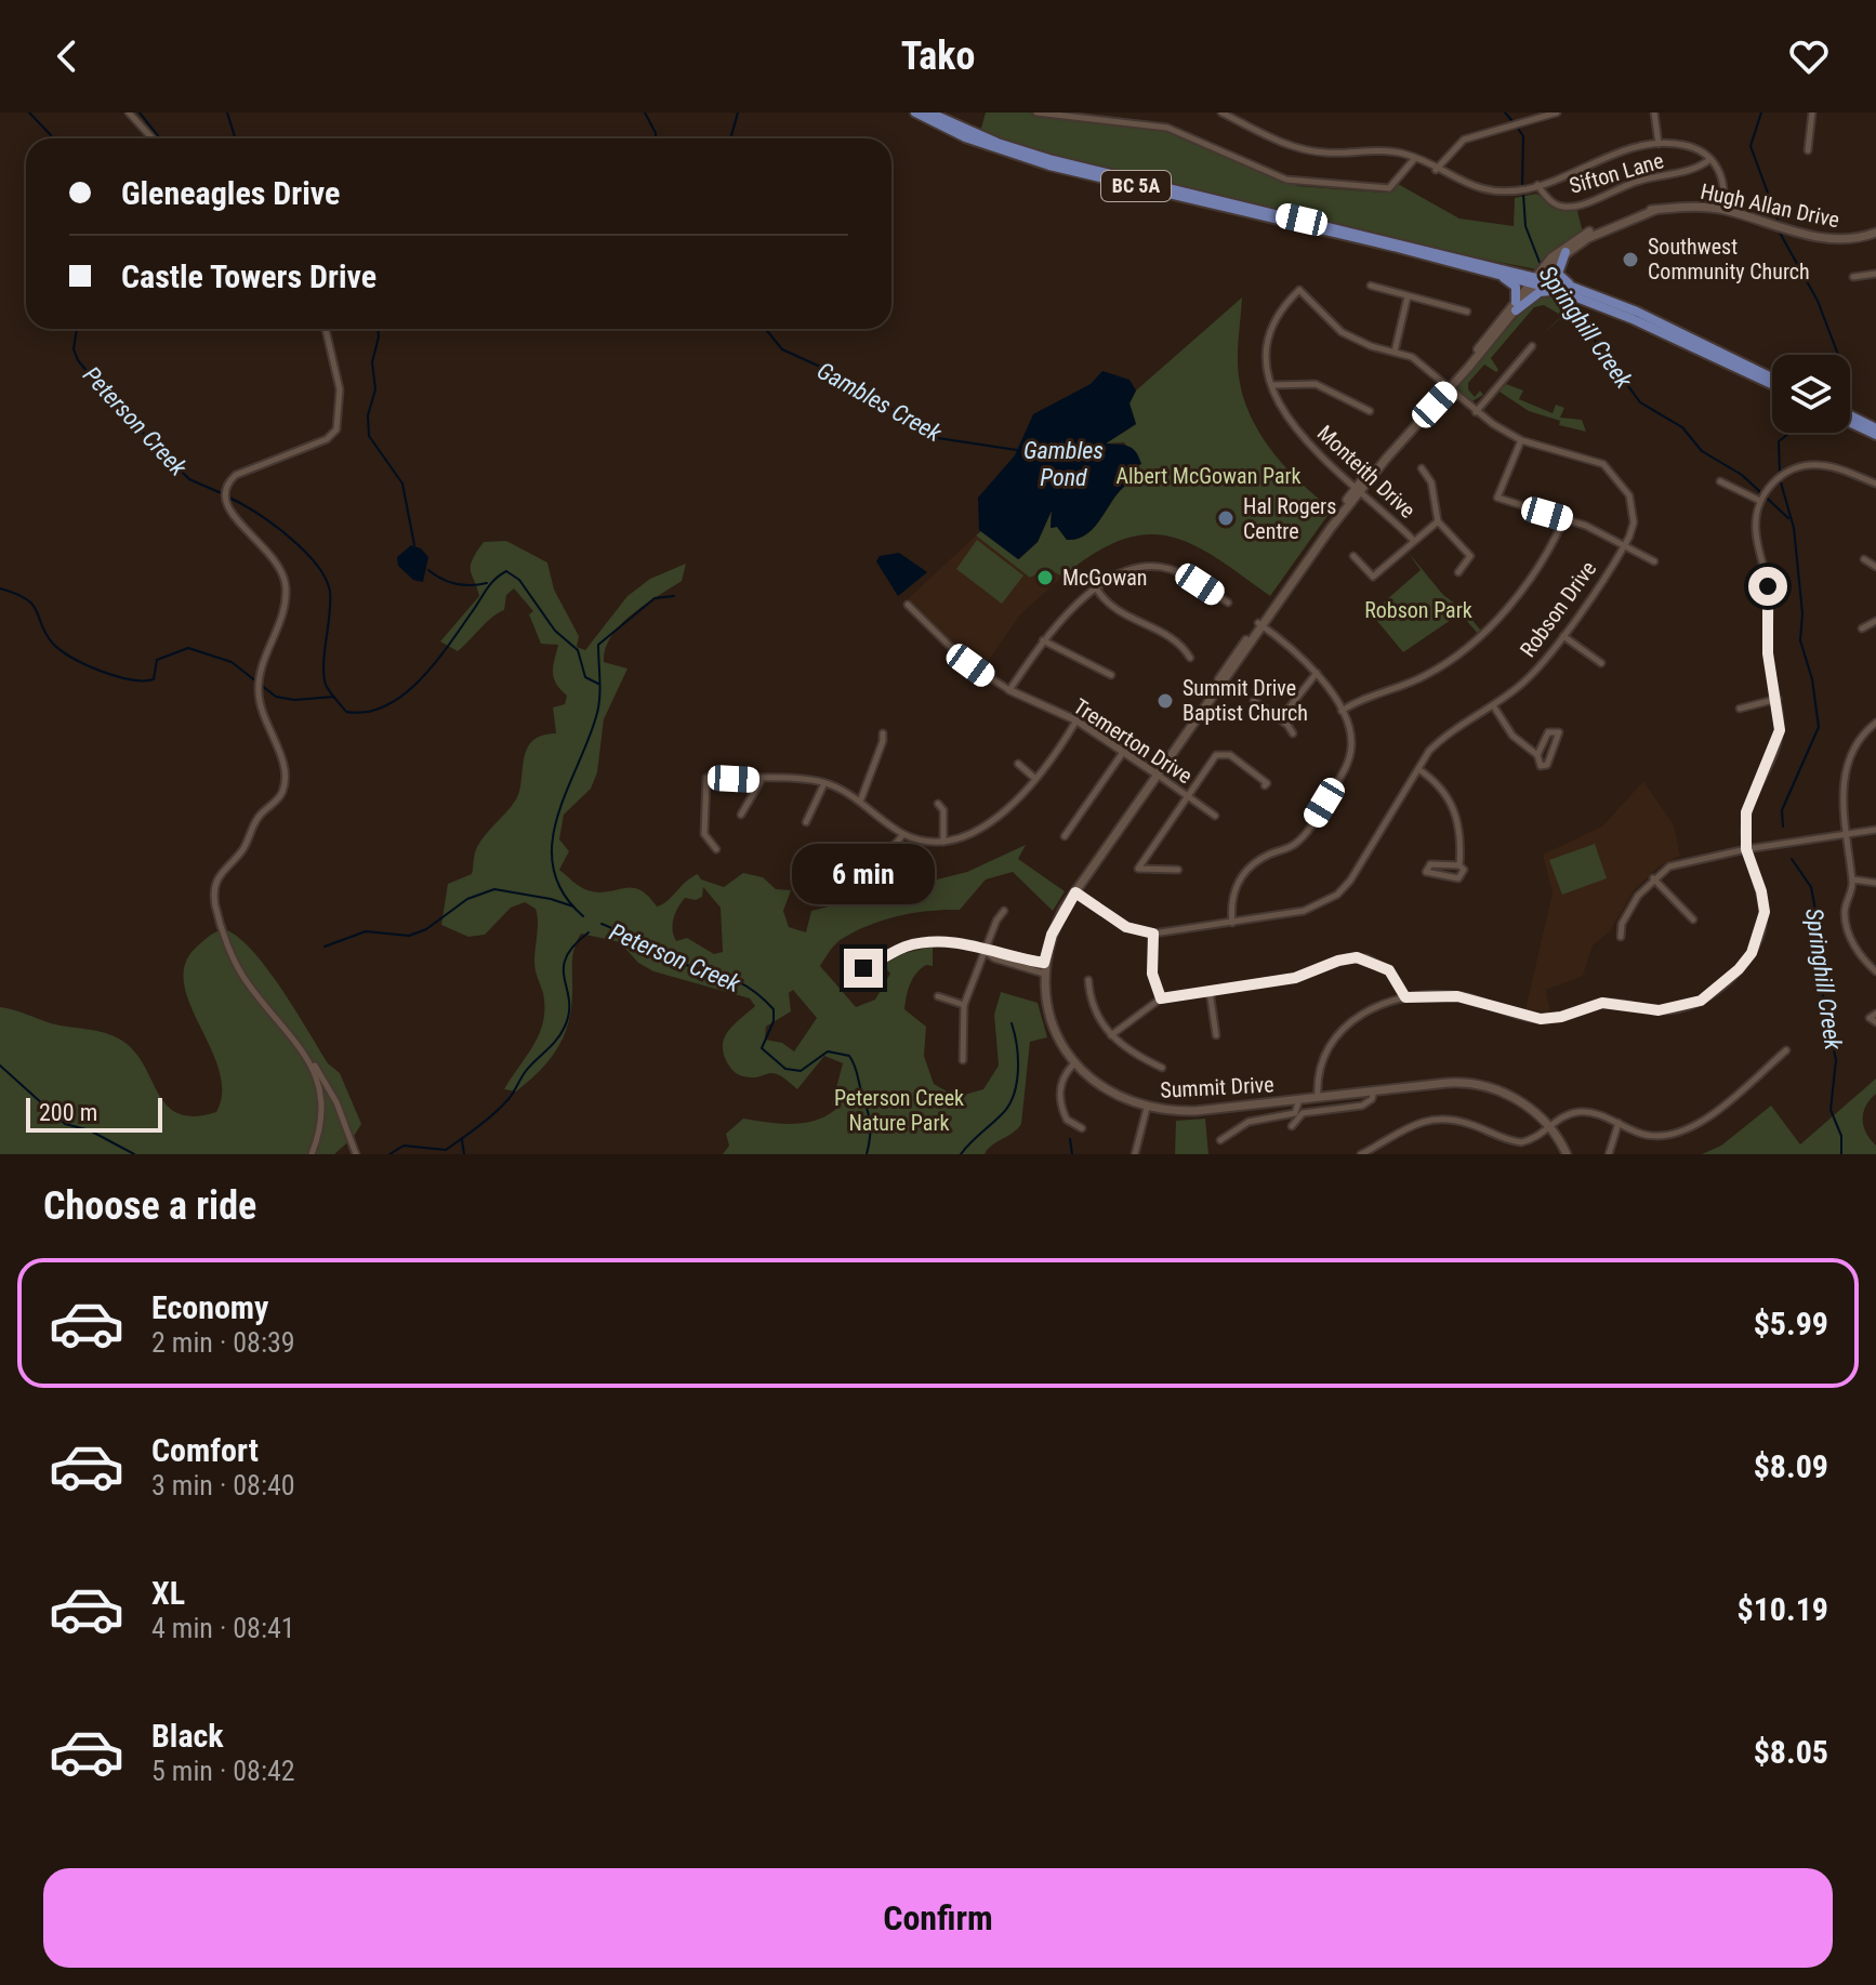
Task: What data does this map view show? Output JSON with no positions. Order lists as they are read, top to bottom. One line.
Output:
{"streets":{"main road":["BC 5A","Hugh Allan Drive","Summit Drive"],"street":["Sifton Lane","Monteith Drive","Robson Drive","Tremerton Drive"]},"crossings":[["BC 5A","Hugh Allan Drive"],["BC 5A","Summit Drive"],["Hugh Allan Drive","Summit Drive"],["Monteith Drive","Robson Drive"],["Monteith Drive","Summit Drive"],["Robson Drive","Summit Drive"],["Tremerton Drive","Summit Drive"]],"water":["Springhill Creek","Gambles Creek","Peterson Creek","Gambles Pond"],"parks":["Albert McGowan Park","Robson Park","Peterson Creek Nature Park"],"places":["Southwest Community Church","Hal Rogers Centre","McGowan","Summit Drive Baptist Church"],"scale_bar":"200 m","page":{"header":"Tako","banner":["Gleneagles Drive","Castle Towers Drive"],"bubble":"6 min","scale":"200 m","heading":"Choose a ride","list":[{"name":"Economy","note":"2 min · 08:39","value":"$5.99"},{"name":"Comfort","note":"3 min · 08:40","value":"$8.09"},{"name":"XL","note":"4 min · 08:41","value":"$10.19"},{"name":"Black","note":"5 min · 08:42","value":"$8.05"}],"buttons":"Confirm"}}
